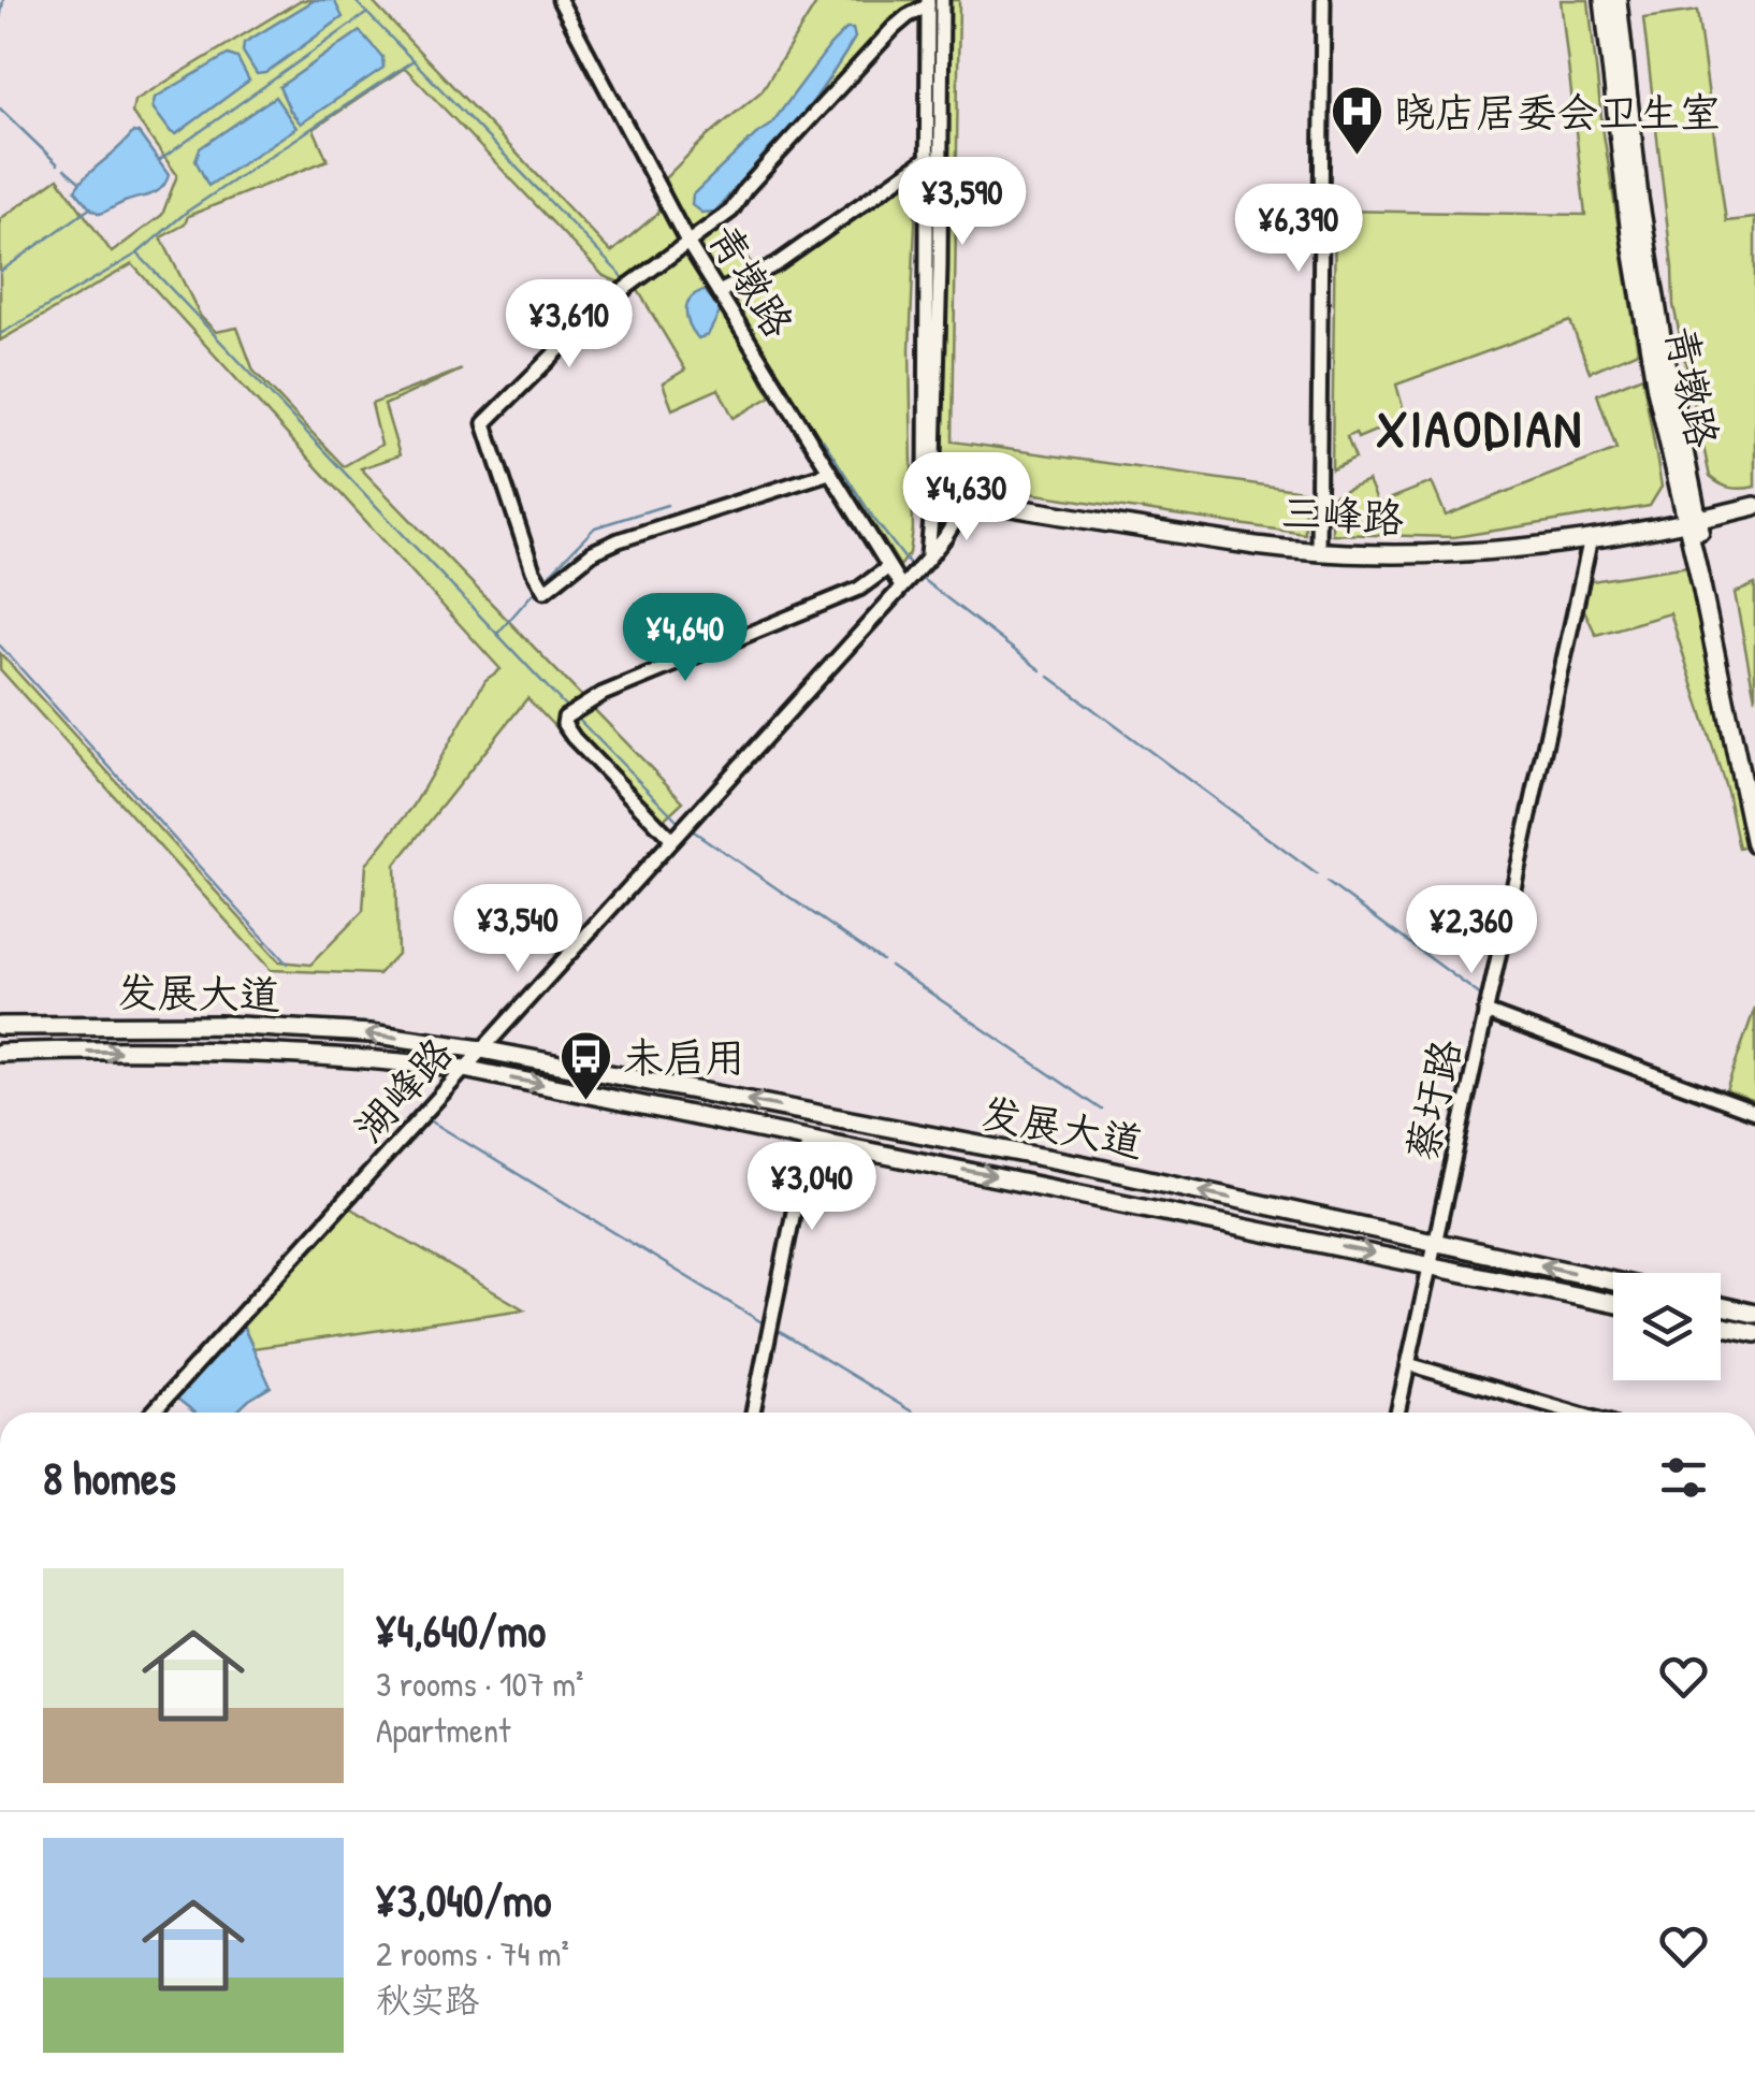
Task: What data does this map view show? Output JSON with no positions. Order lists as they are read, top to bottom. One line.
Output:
{"streets":{"main road":["青墩路","三峰路","发展大道"],"street":["湖峰路","蔡圩路"]},"crossings":[["青墩路","三峰路"],["青墩路","湖峰路"],["三峰路","湖峰路"],["三峰路","蔡圩路"],["发展大道","湖峰路"],["发展大道","蔡圩路"]],"districts":["XIAODIAN"],"places":{"hospital":["晓店居委会卫生室"],"bus stop":["未启用"]},"page":{"price":["¥3,590","¥6,390","¥3,610","¥4,630","¥4,640","¥3,540","¥2,360","¥3,040"],"heading":"8 homes","list":[{"name":"¥4,640/mo","note":"3 rooms · 107 m² · Apartment"},{"name":"¥3,040/mo","note":"2 rooms · 74 m² · 秋实路"}]}}
